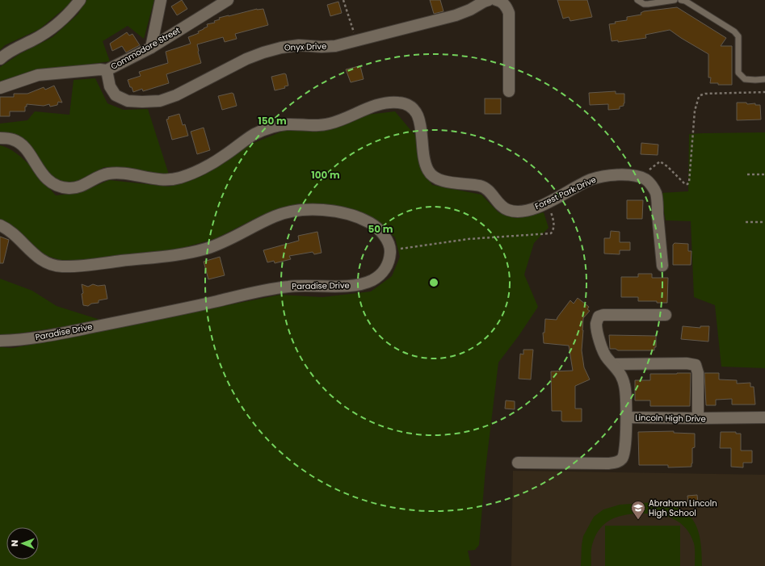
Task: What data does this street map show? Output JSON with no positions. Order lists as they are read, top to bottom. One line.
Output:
{"streets":{"street":["Onyx Drive","Commodore Street","Forest Park Drive","Paradise Drive","Lincoln High Drive"]},"crossings":[["Onyx Drive","Commodore Street"]],"places":{"school or university":["Abraham Lincoln High School"]},"north":"left","rings":["150 m","100 m","50 m"]}
